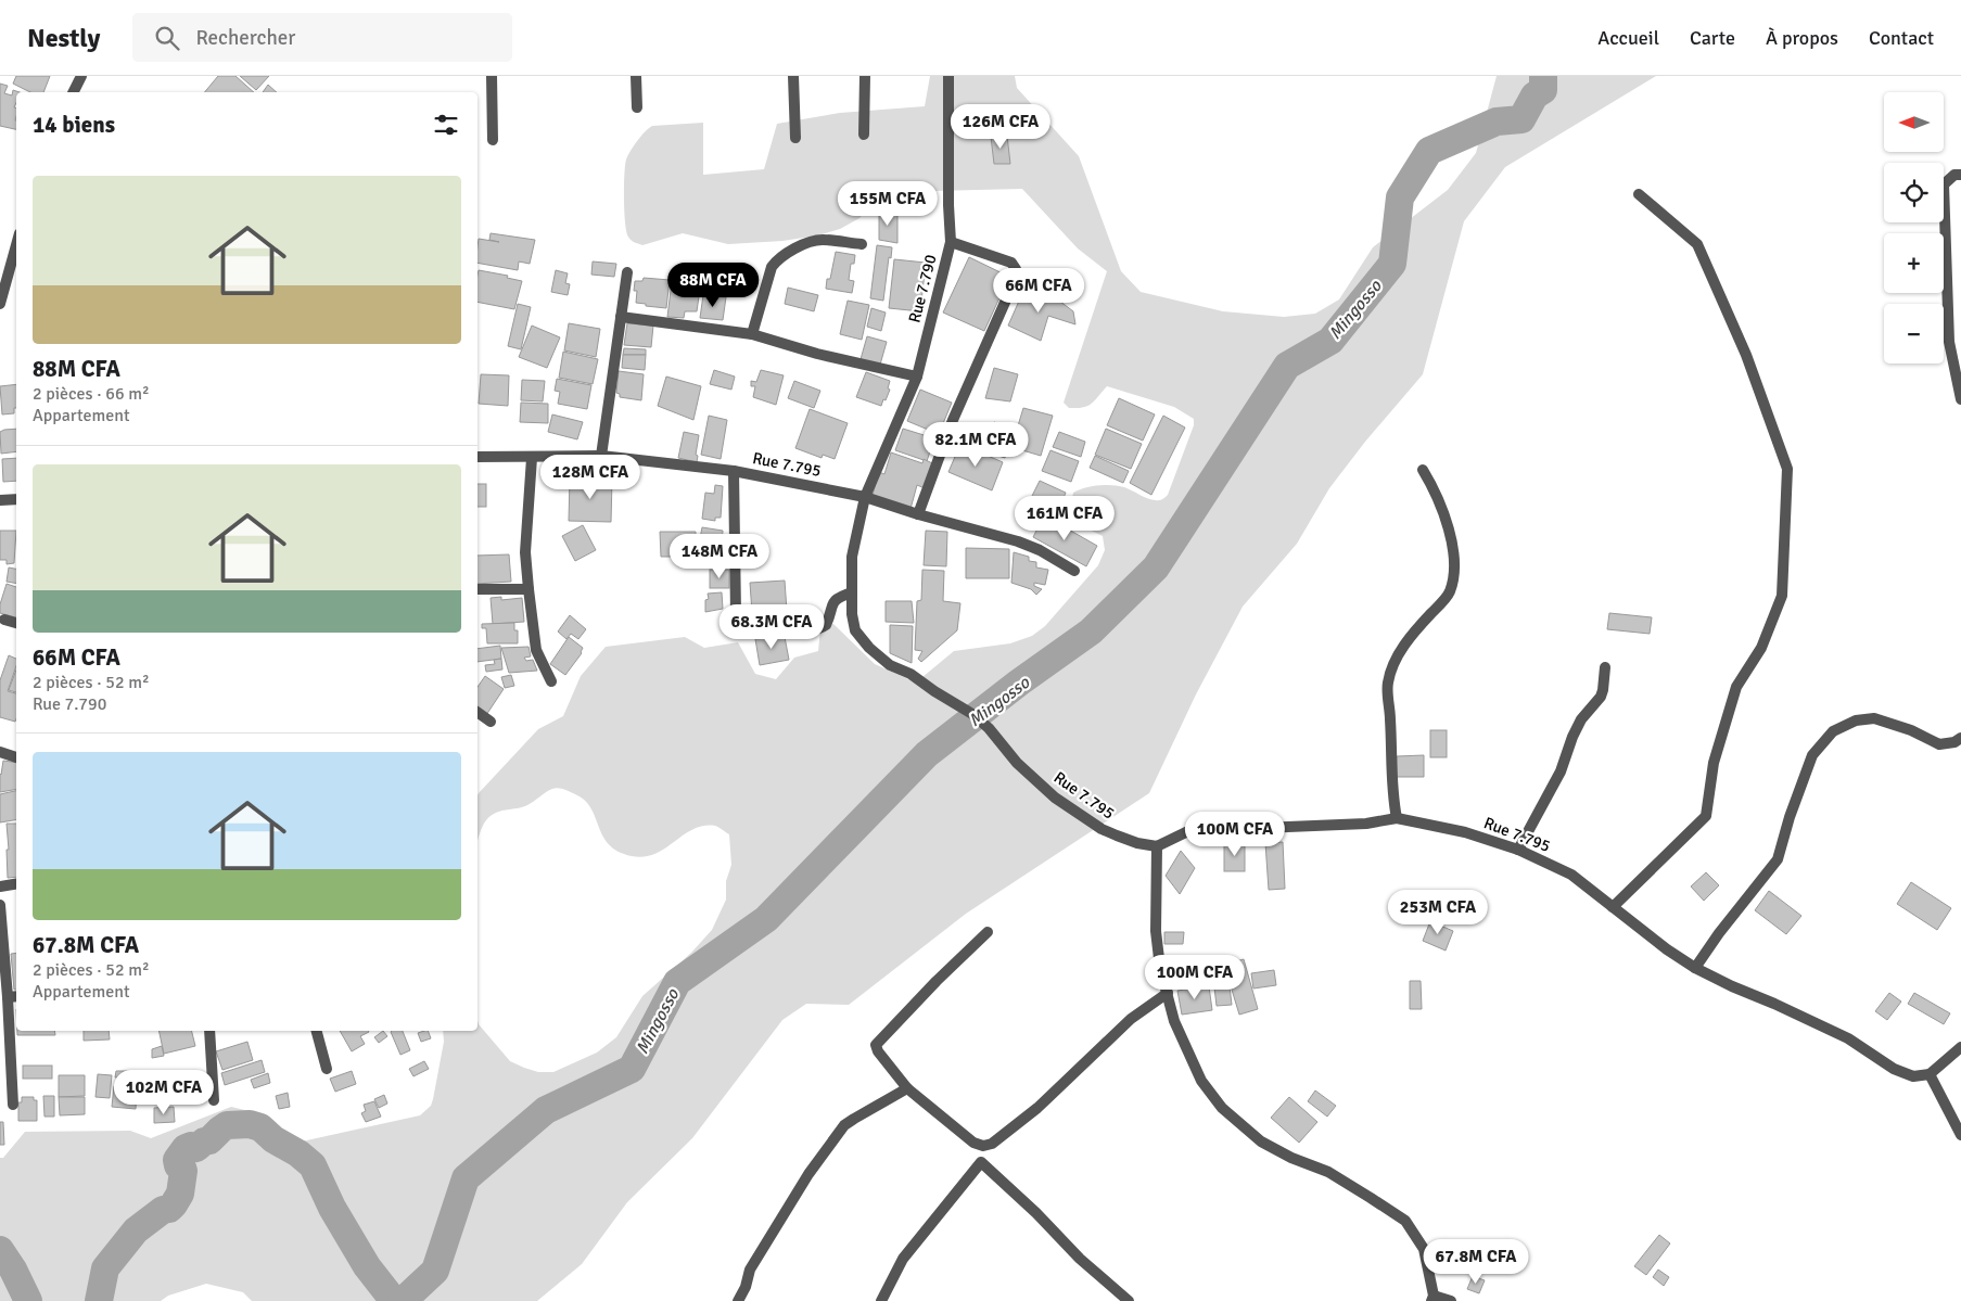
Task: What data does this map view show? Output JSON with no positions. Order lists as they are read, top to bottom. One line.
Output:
{"streets":{"street":["Rue 7.790","Rue 7.795"]},"crossings":[["Rue 7.790","Rue 7.795"]],"water":["Mingosso"],"north":"left","page":{"header":"Nestly","search":"Rechercher","nav":["Accueil","Carte","À propos","Contact"],"map_buttons":["+","−"],"heading":"14 biens","price":["126M CFA","155M CFA","88M CFA","66M CFA","82.1M CFA","128M CFA","161M CFA","148M CFA","68.3M CFA","100M CFA","253M CFA","100M CFA","102M CFA","67.8M CFA"],"list":[{"name":"88M CFA","note":"2 pièces · 66 m² · Appartement"},{"name":"66M CFA","note":"2 pièces · 52 m² · Rue 7.790"},{"name":"67.8M CFA","note":"2 pièces · 52 m² · Appartement"}]}}
